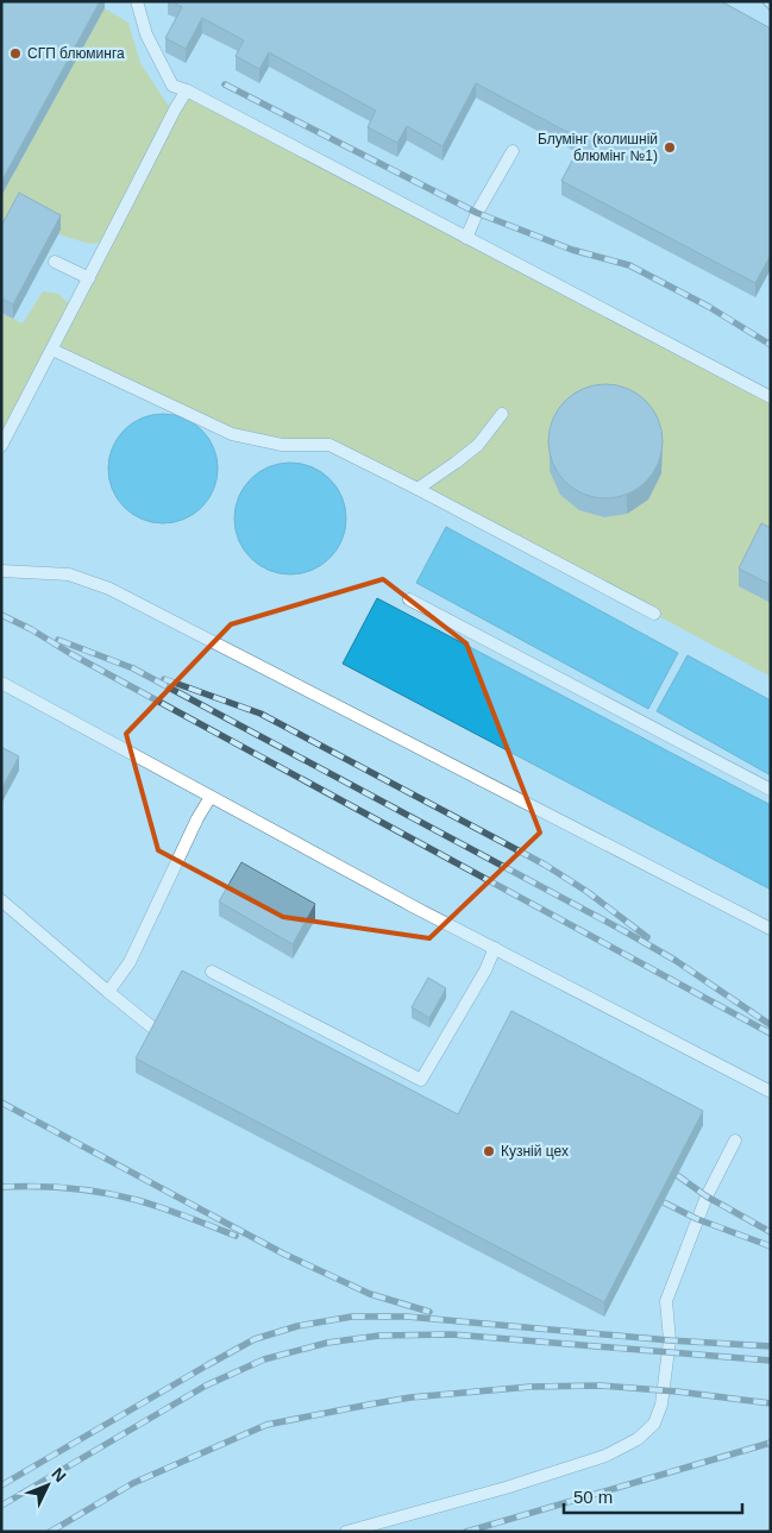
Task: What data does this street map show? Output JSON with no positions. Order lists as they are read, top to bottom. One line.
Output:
{"places":["СГП блюминга","Блумінг (колишній блюмінг №1)","Кузній цех"],"scale_bar":"50 m","north":"top right"}
